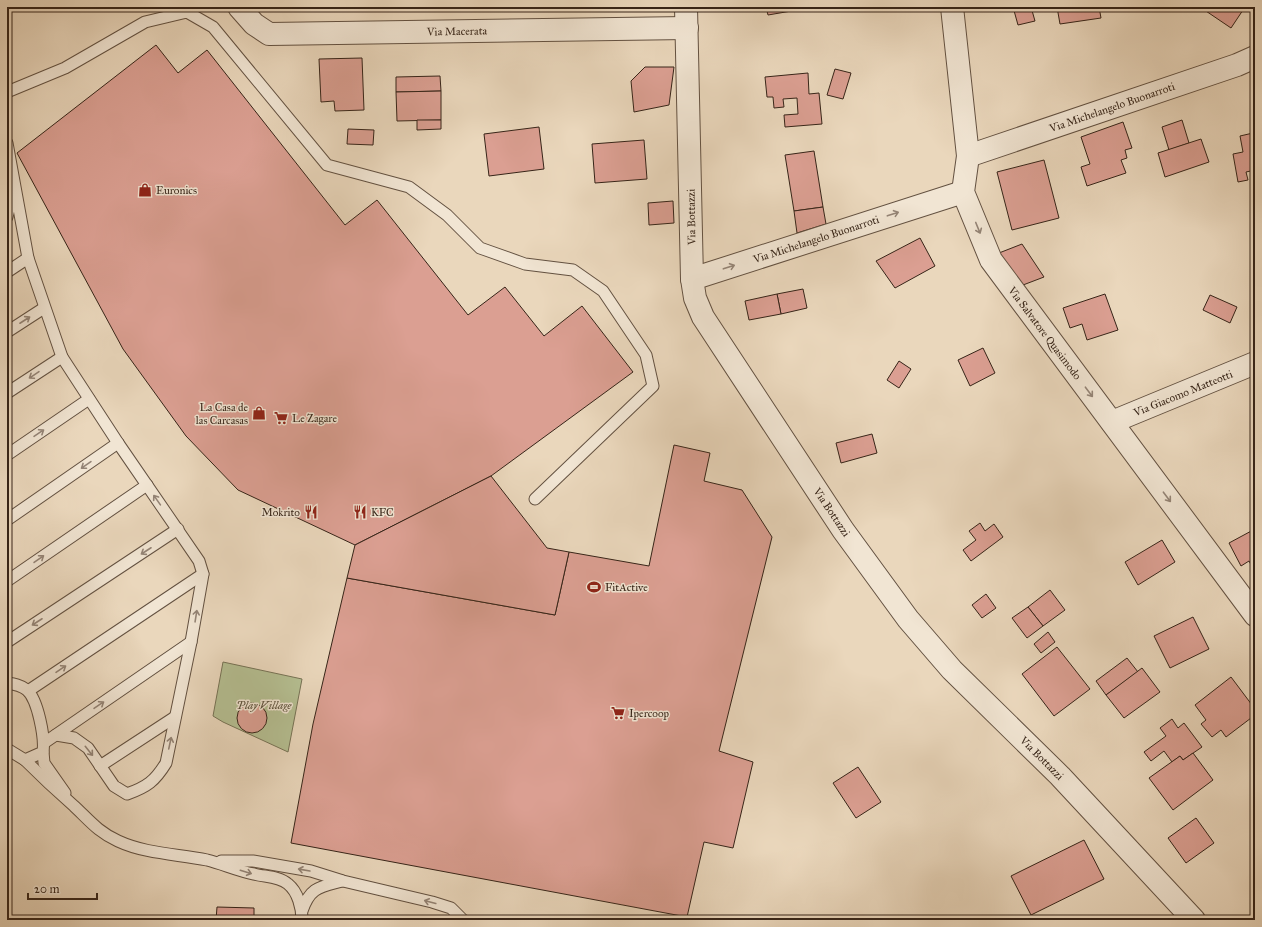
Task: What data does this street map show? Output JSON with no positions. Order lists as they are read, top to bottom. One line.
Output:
{"streets":{"street":["Via Macerata","Via Michelangelo Buonarroti","Via Bottazzi","Via Salvatore Quasimodo","Via Giacomo Matteotti"]},"crossings":[["Via Macerata","Via Bottazzi"],["Via Michelangelo Buonarroti","Via Bottazzi"],["Via Michelangelo Buonarroti","Via Salvatore Quasimodo"],["Via Salvatore Quasimodo","Via Giacomo Matteotti"]],"one_way":["Via Michelangelo Buonarroti","Via Salvatore Quasimodo"],"parks":["Play Village"],"places":{"shop":["Euronics","La Casa de las Carcasas"],"supermarket":["Le Zagare","Ipercoop"],"restaurant":["Mokrito","KFC"],"sports":["FitActive"]},"scale_bar":"20 m"}
